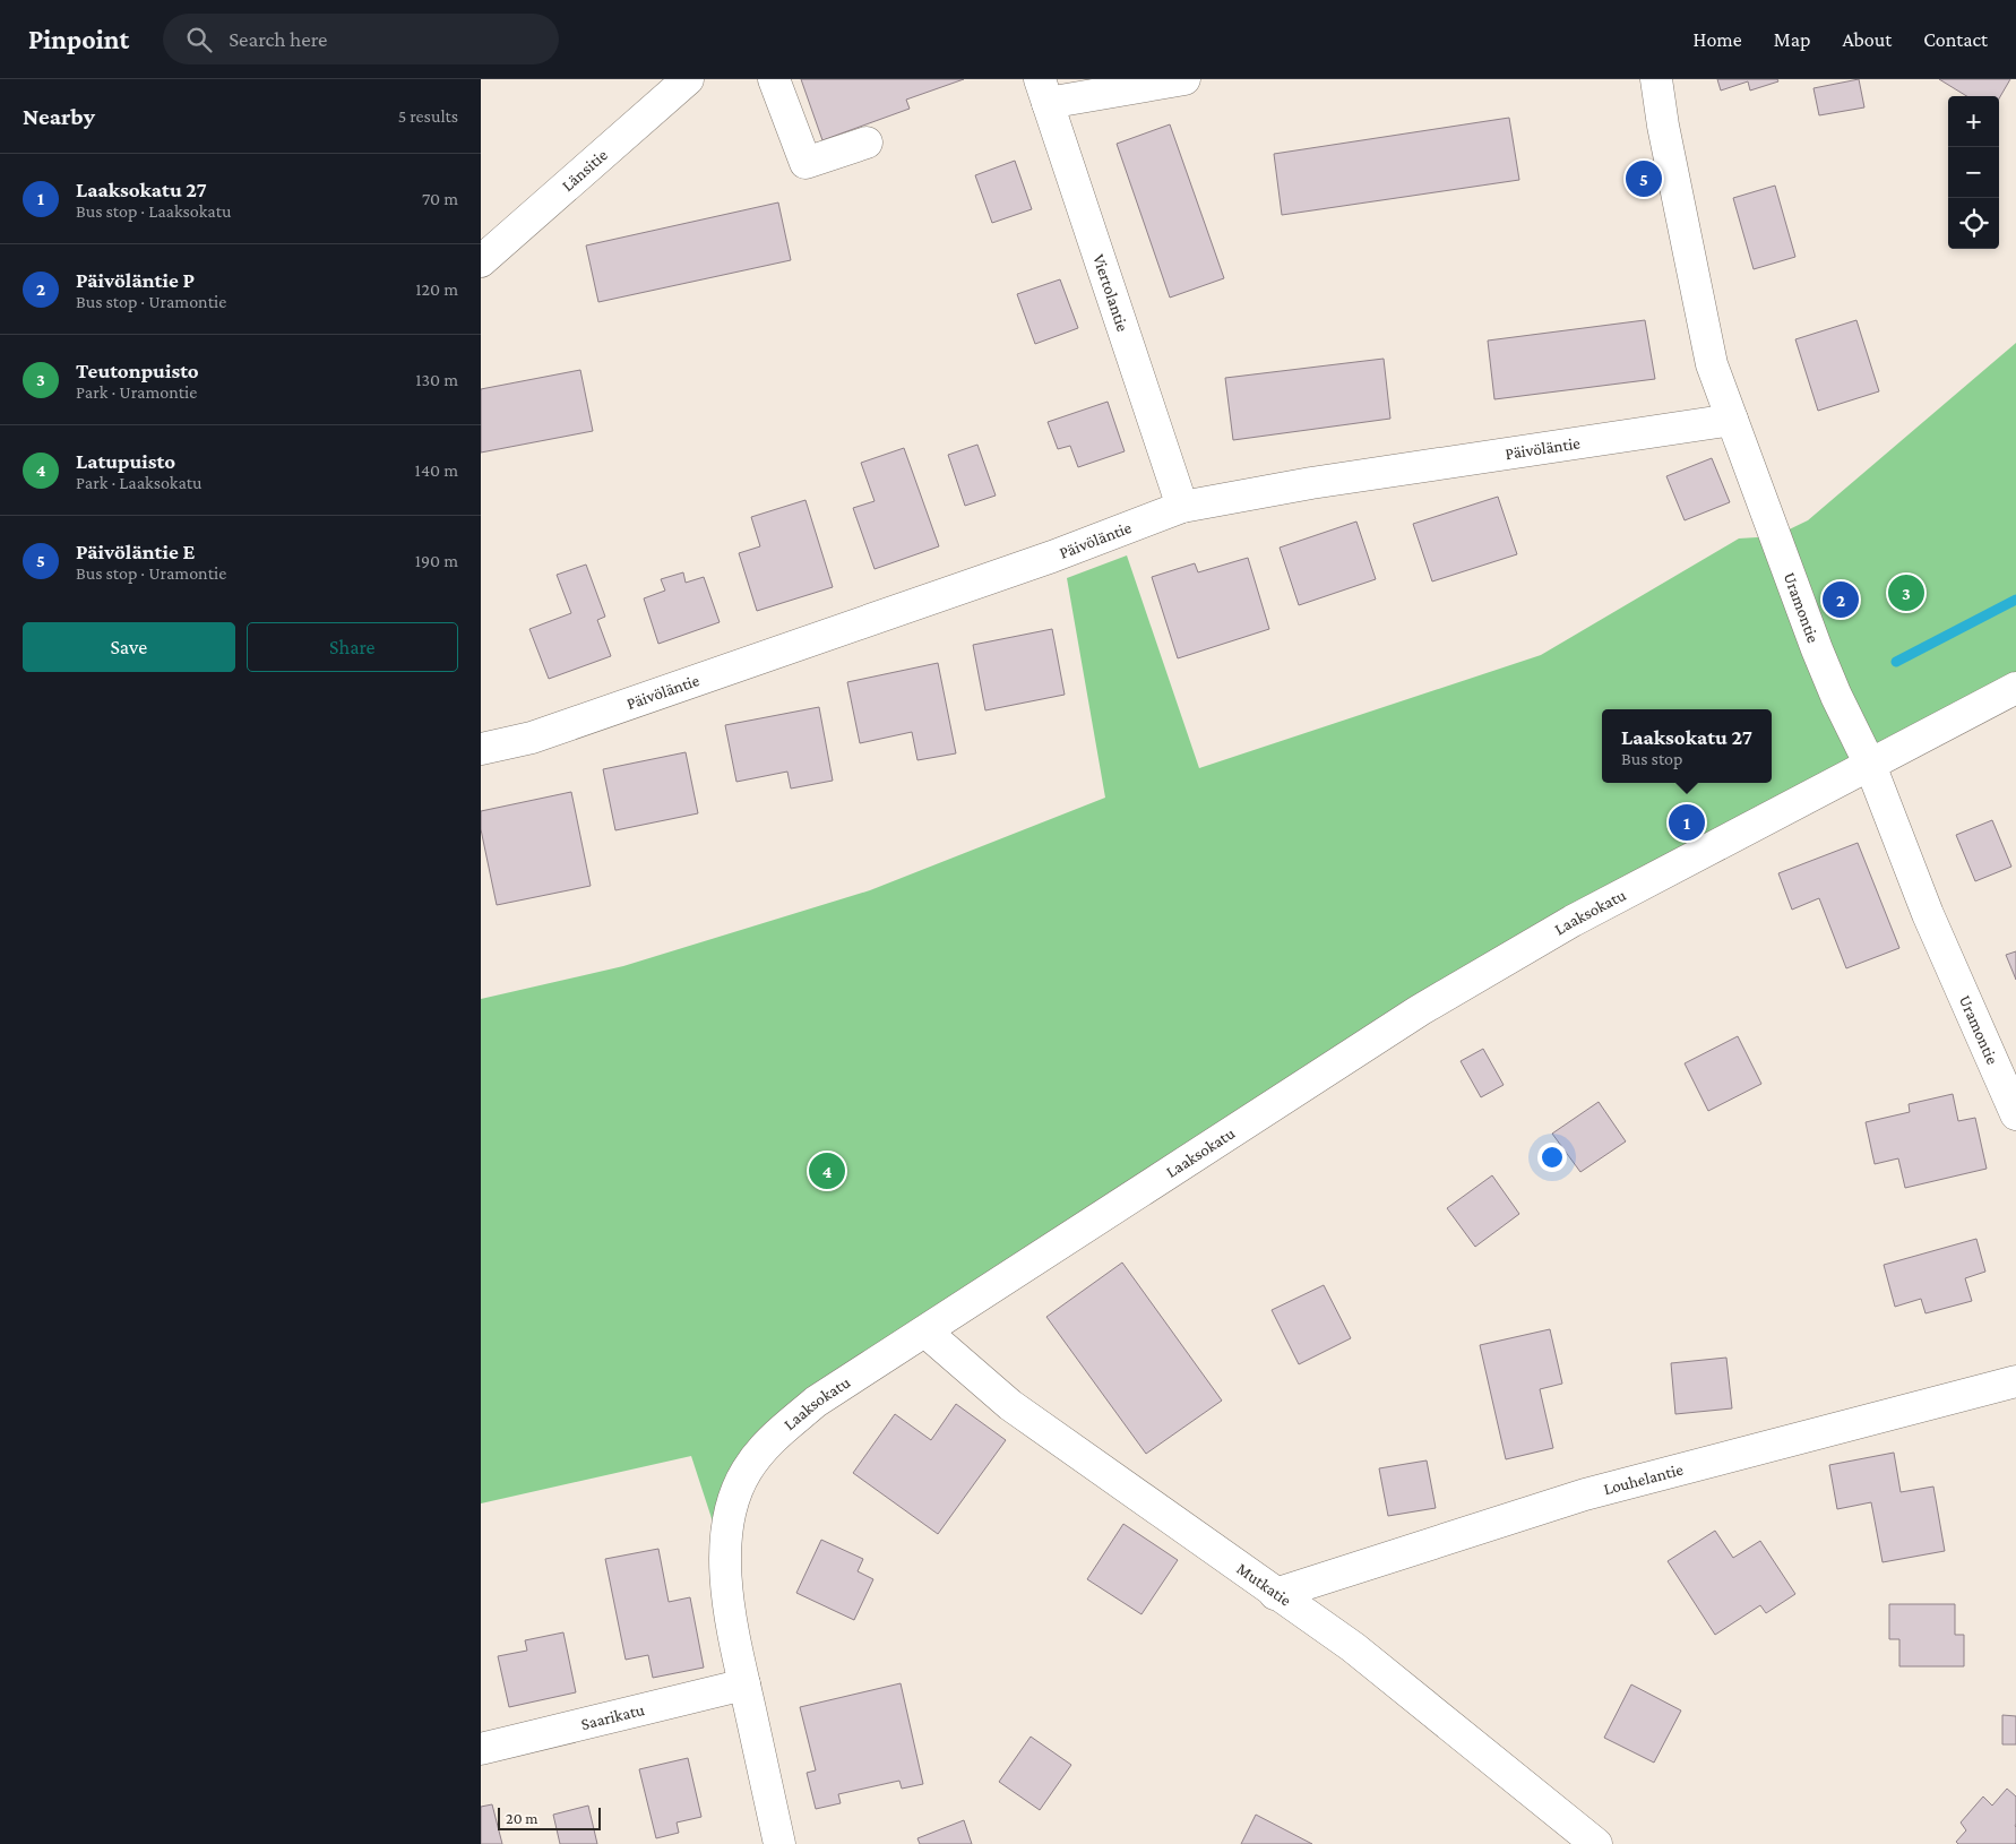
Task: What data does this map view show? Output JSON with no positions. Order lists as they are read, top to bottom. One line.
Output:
{"streets":{"street":["Länsitie","Viertolantie","Päivöläntie","Uramontie","Laaksokatu","Louhelantie","Mutkatie","Saarikatu"]},"crossings":[["Viertolantie","Päivöläntie"],["Päivöläntie","Uramontie"],["Uramontie","Laaksokatu"],["Laaksokatu","Mutkatie"],["Laaksokatu","Saarikatu"],["Louhelantie","Mutkatie"]],"scale_bar":"20 m","page":{"header":"Pinpoint","search":"Search here","nav":["Home","Map","About","Contact"],"heading":["Nearby","5 results"],"map_buttons":["+","−"],"list":[{"mark":"1","name":"Laaksokatu 27","note":"Bus stop · Laaksokatu","value":"70 m"},{"mark":"2","name":"Päivöläntie P","note":"Bus stop · Uramontie","value":"120 m"},{"mark":"3","name":"Teutonpuisto","note":"Park · Uramontie","value":"130 m"},{"mark":"4","name":"Latupuisto","note":"Park · Laaksokatu","value":"140 m"},{"mark":"5","name":"Päivöläntie E","note":"Bus stop · Uramontie","value":"190 m"}],"pins":["5","3","2","1","4"],"buttons":["Save","Share"],"popup":["Laaksokatu 27","Bus stop"],"scale":"20 m"}}
